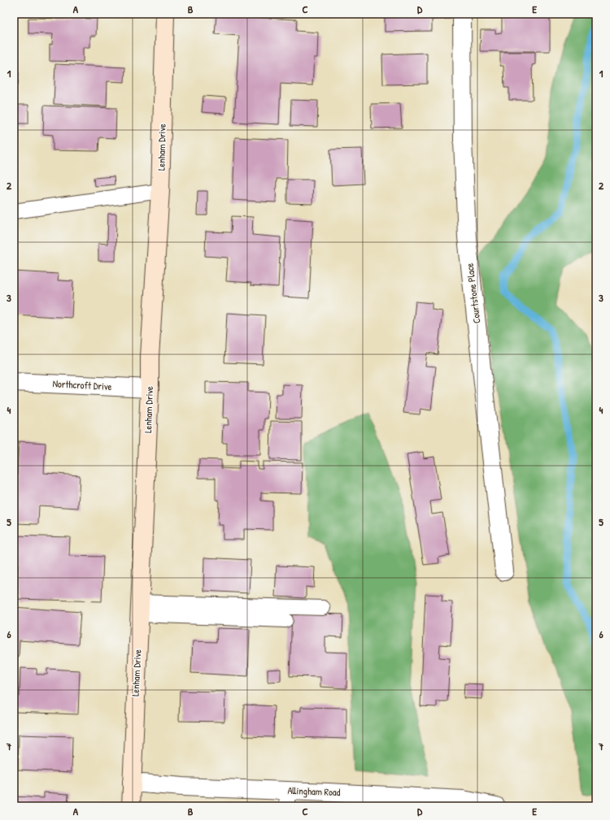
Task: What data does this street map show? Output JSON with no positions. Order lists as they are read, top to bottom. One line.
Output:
{"streets":{"street":["Lenham Drive","Courtstone Place","Northcroft Drive","Allingham Road"]},"crossings":[["Lenham Drive","Northcroft Drive"],["Lenham Drive","Allingham Road"]],"grid":{"columns":["A","B","C","D","E"],"rows":["1","2","3","4","5","6","7"]}}
